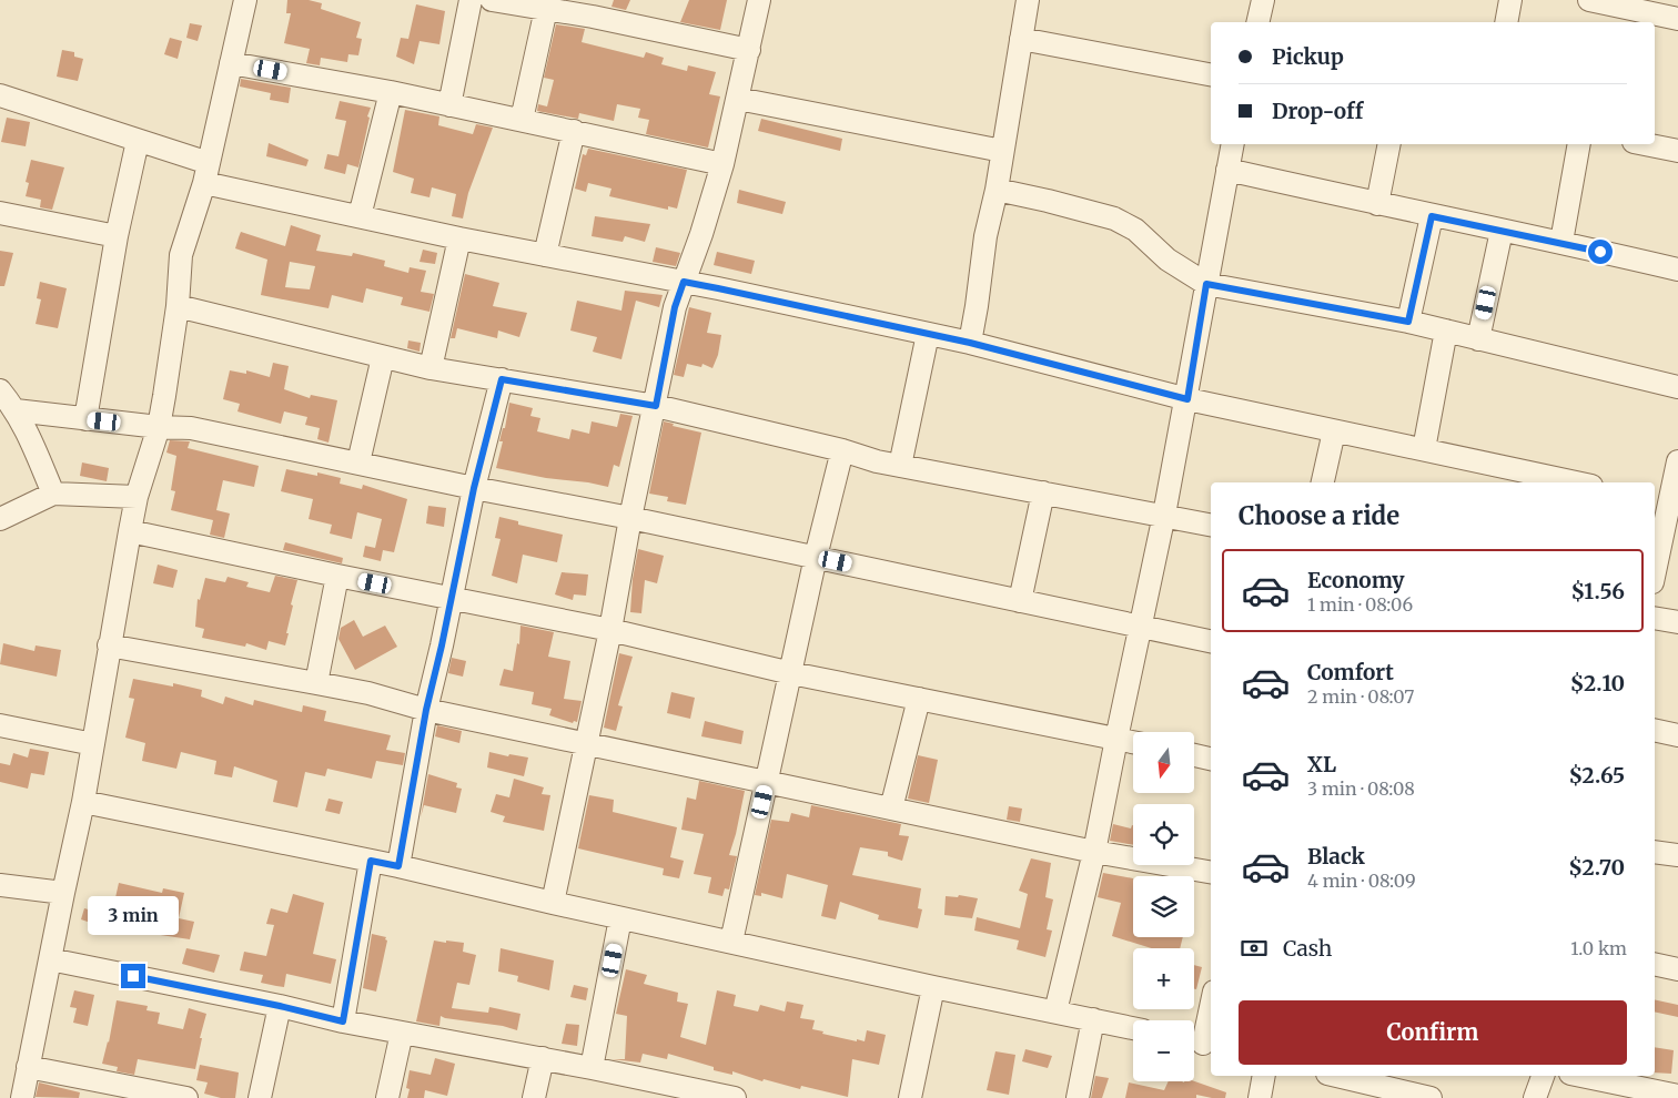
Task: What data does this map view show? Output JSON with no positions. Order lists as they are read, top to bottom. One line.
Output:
{"north":"bottom","page":{"banner":["Pickup","Drop-off"],"heading":"Choose a ride","list":[{"name":"Economy","note":"1 min · 08:06","value":"$1.56"},{"name":"Comfort","note":"2 min · 08:07","value":"$2.10"},{"name":"XL","note":"3 min · 08:08","value":"$2.65"},{"name":"Black","note":"4 min · 08:09","value":"$2.70"}],"map_buttons":["+","−"],"bubble":"3 min","pay":["Cash","1.0 km"],"buttons":"Confirm"}}
